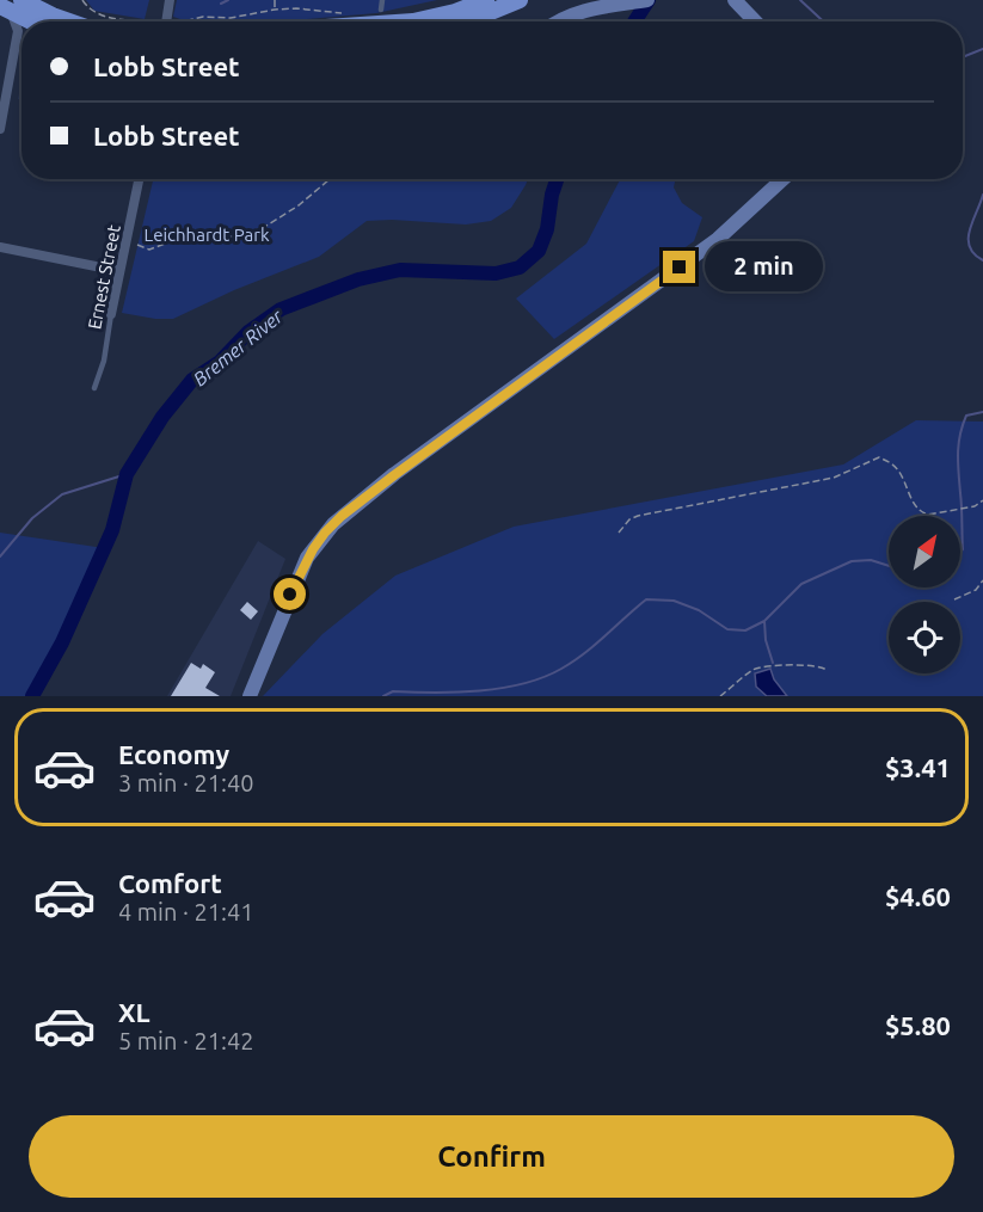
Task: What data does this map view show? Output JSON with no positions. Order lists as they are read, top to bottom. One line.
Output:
{"streets":{"street":["Ernest Street"]},"water":["Bremer River"],"parks":["Leichhardt Park"],"north":"top right","page":{"banner":["Lobb Street","Lobb Street"],"bubble":"2 min","list":[{"name":"Economy","note":"3 min · 21:40","value":"$3.41"},{"name":"Comfort","note":"4 min · 21:41","value":"$4.60"},{"name":"XL","note":"5 min · 21:42","value":"$5.80"}],"buttons":"Confirm"}}
